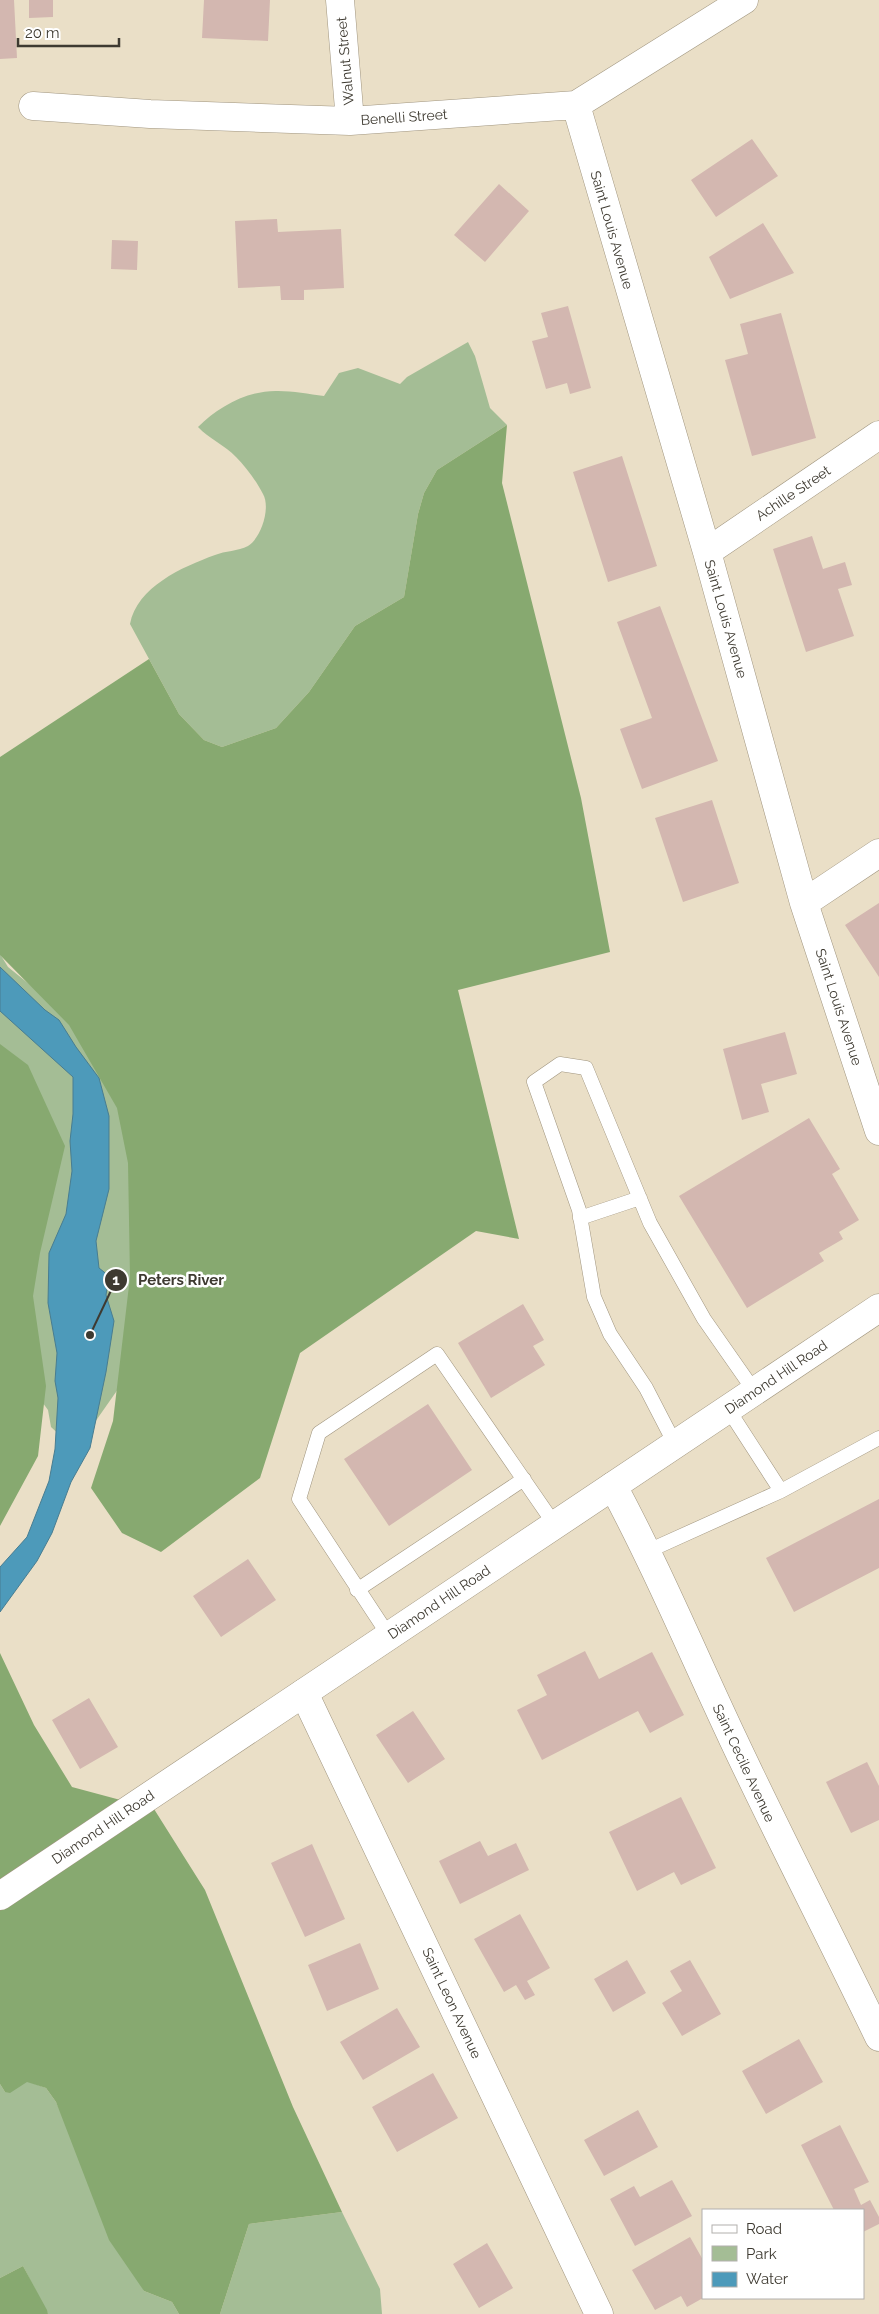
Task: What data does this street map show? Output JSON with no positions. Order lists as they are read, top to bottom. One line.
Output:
{"streets":{"street":["Walnut Street","Benelli Street","Saint Louis Avenue","Achille Street","Diamond Hill Road","Saint Cecile Avenue","Saint Leon Avenue"]},"crossings":[["Walnut Street","Benelli Street"],["Benelli Street","Saint Louis Avenue"],["Saint Louis Avenue","Achille Street"],["Diamond Hill Road","Saint Cecile Avenue"],["Diamond Hill Road","Saint Leon Avenue"]],"places":["Peters River"],"legend":["Road","Park","Water"],"scale_bar":"20 m"}
